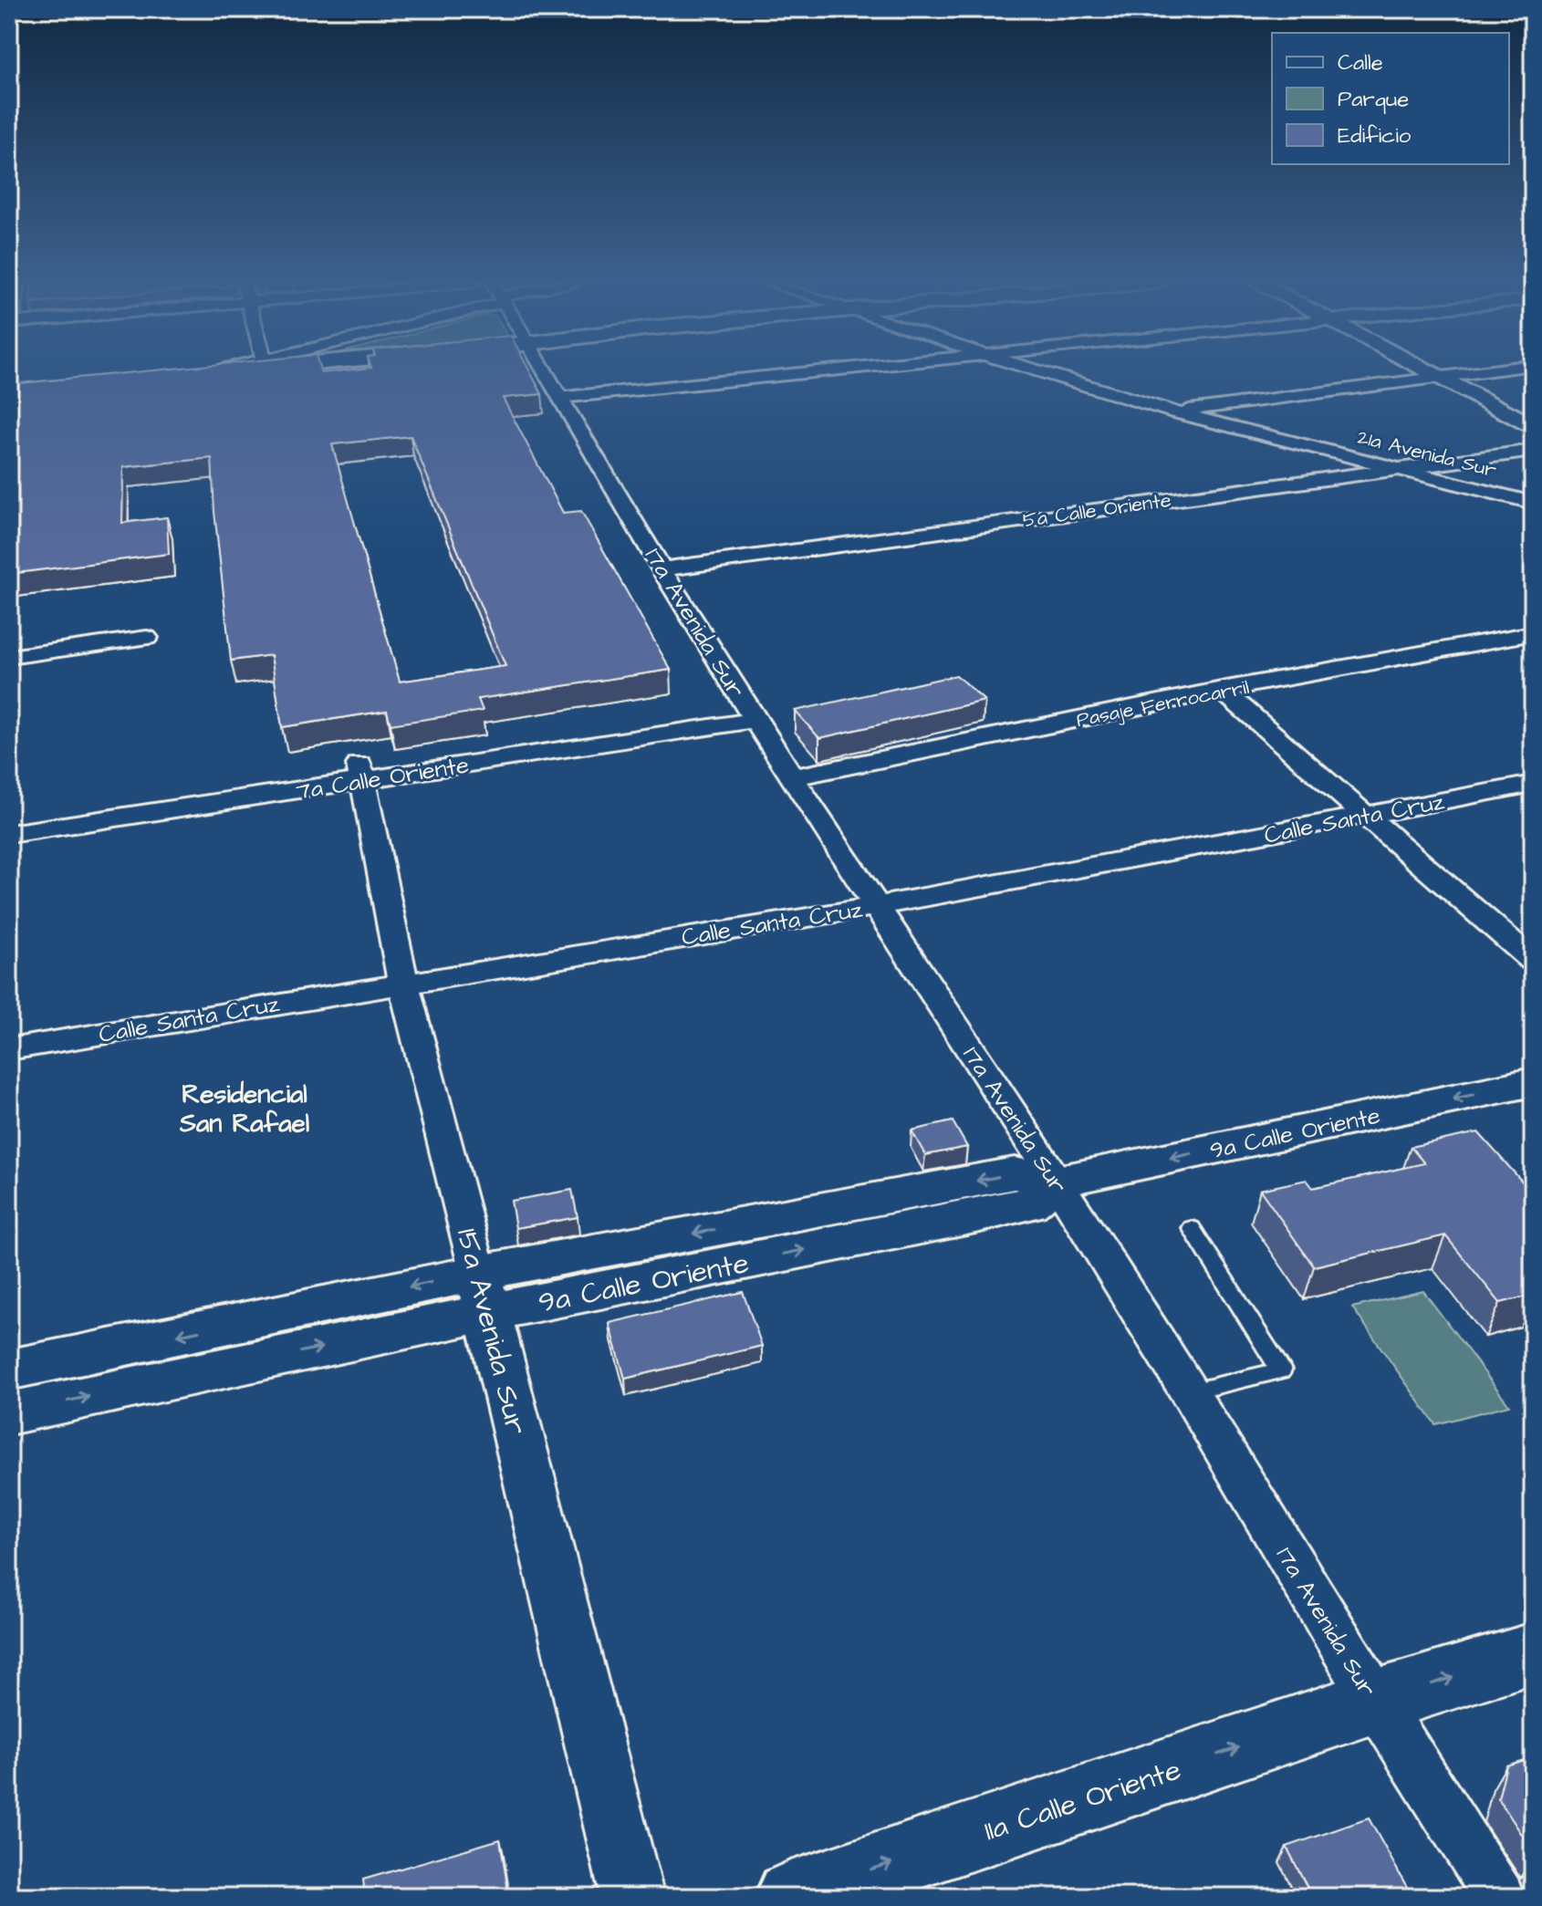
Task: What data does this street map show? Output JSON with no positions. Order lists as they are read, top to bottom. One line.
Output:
{"streets":{"main road":["11a Calle Oriente"],"street":["21a Avenida Sur","5a Calle Oriente","17a Avenida Sur","Pasaje Ferrocarril","7a Calle Oriente","Calle Santa Cruz","9a Calle Oriente","15a Avenida Sur"]},"crossings":[["21a Avenida Sur","5a Calle Oriente"],["5a Calle Oriente","17a Avenida Sur"],["17a Avenida Sur","Pasaje Ferrocarril"],["17a Avenida Sur","7a Calle Oriente"],["17a Avenida Sur","Calle Santa Cruz"],["17a Avenida Sur","9a Calle Oriente"],["17a Avenida Sur","11a Calle Oriente"],["7a Calle Oriente","15a Avenida Sur"],["Calle Santa Cruz","15a Avenida Sur"],["9a Calle Oriente","15a Avenida Sur"]],"one_way":["11a Calle Oriente"],"districts":["Residencial San Rafael"],"legend":["Calle","Parque","Edificio"]}
